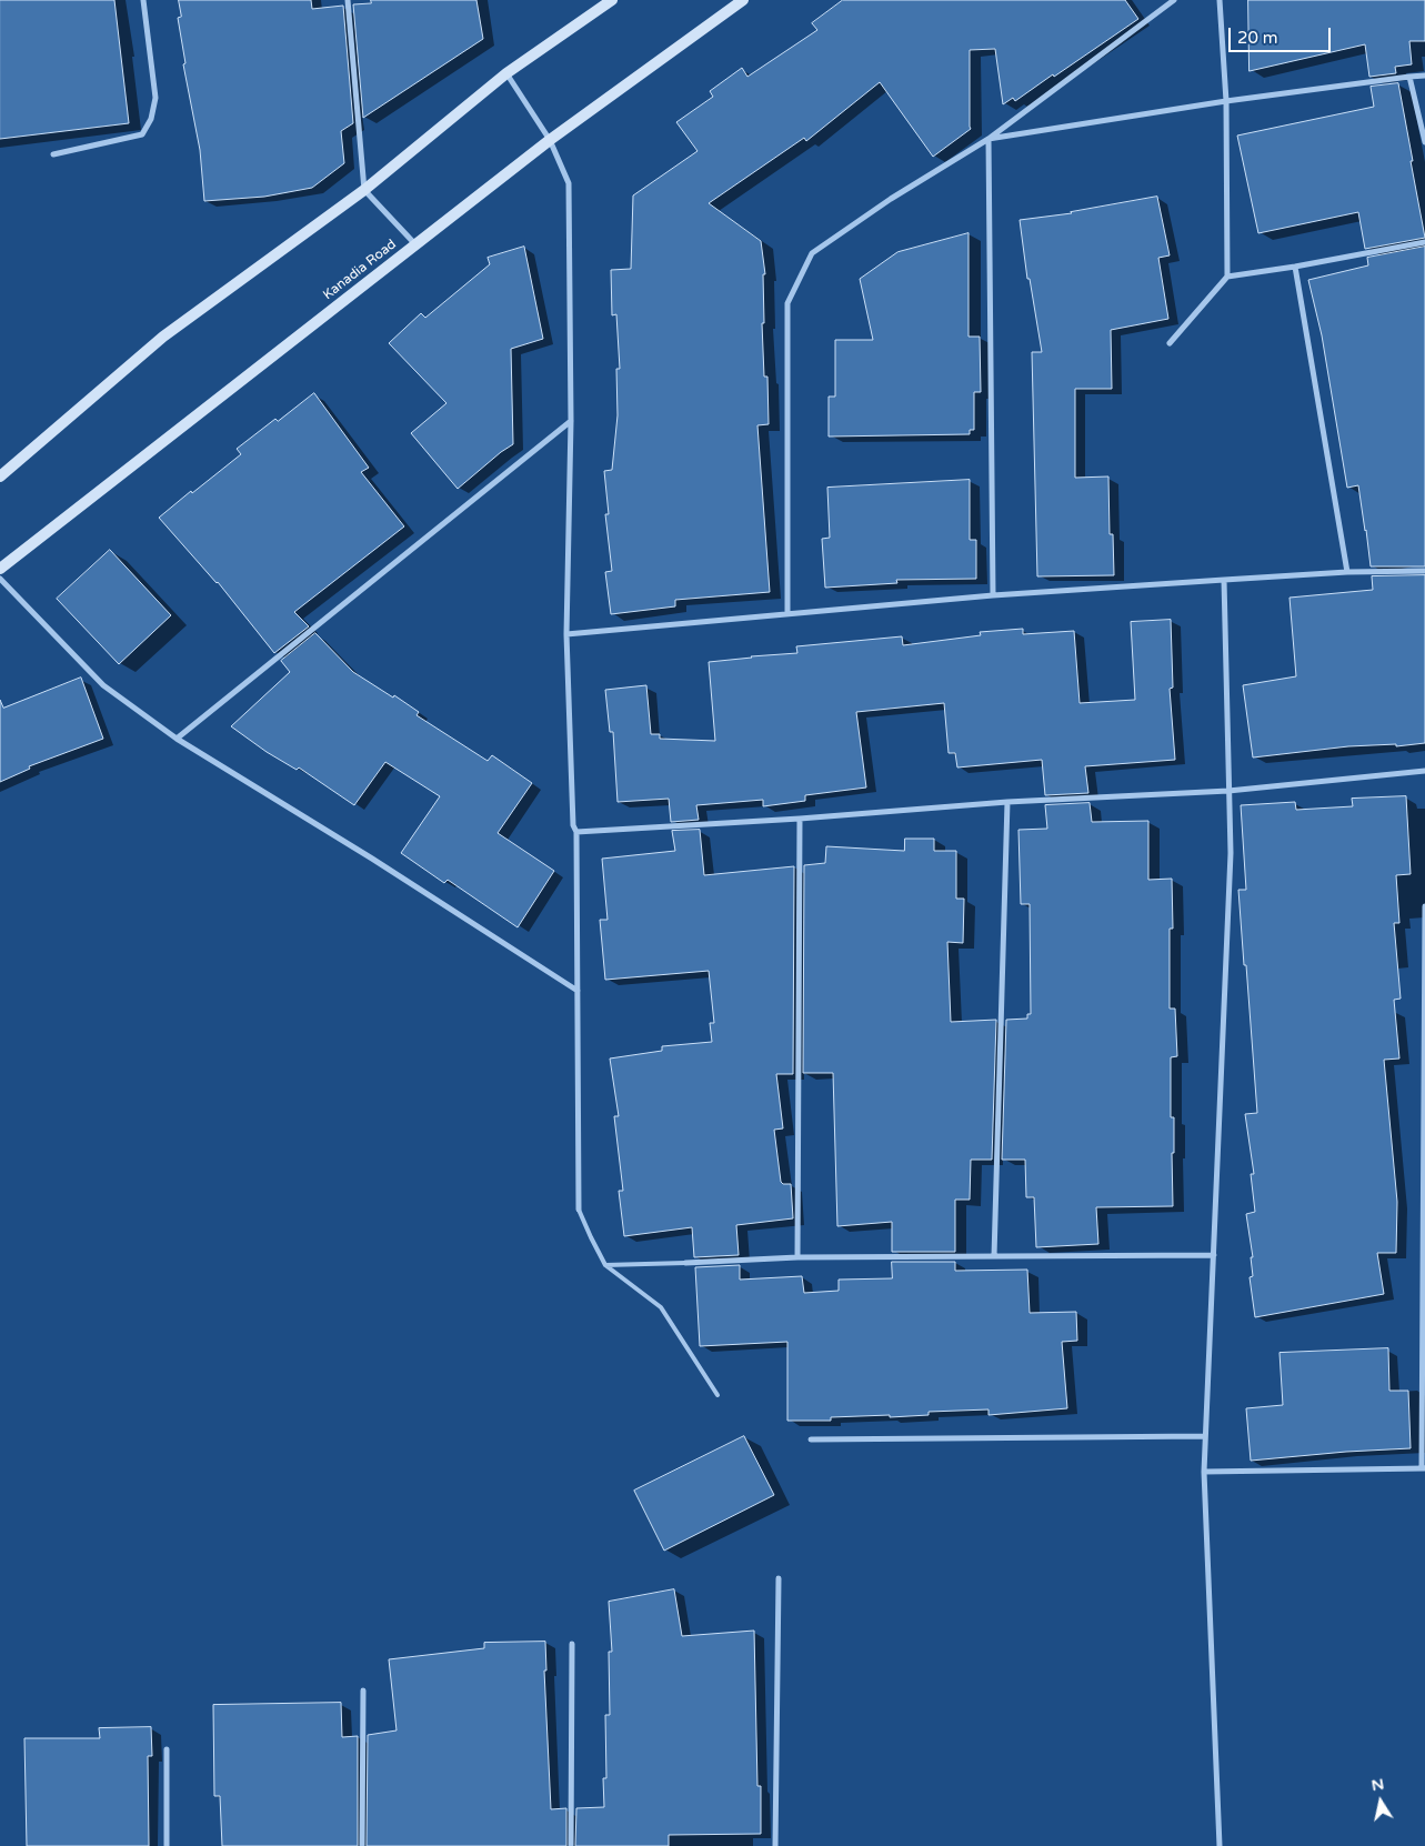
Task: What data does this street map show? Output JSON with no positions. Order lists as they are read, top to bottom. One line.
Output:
{"streets":{"main road":["Kanadia Road"]},"scale_bar":"20 m","north":"top"}
